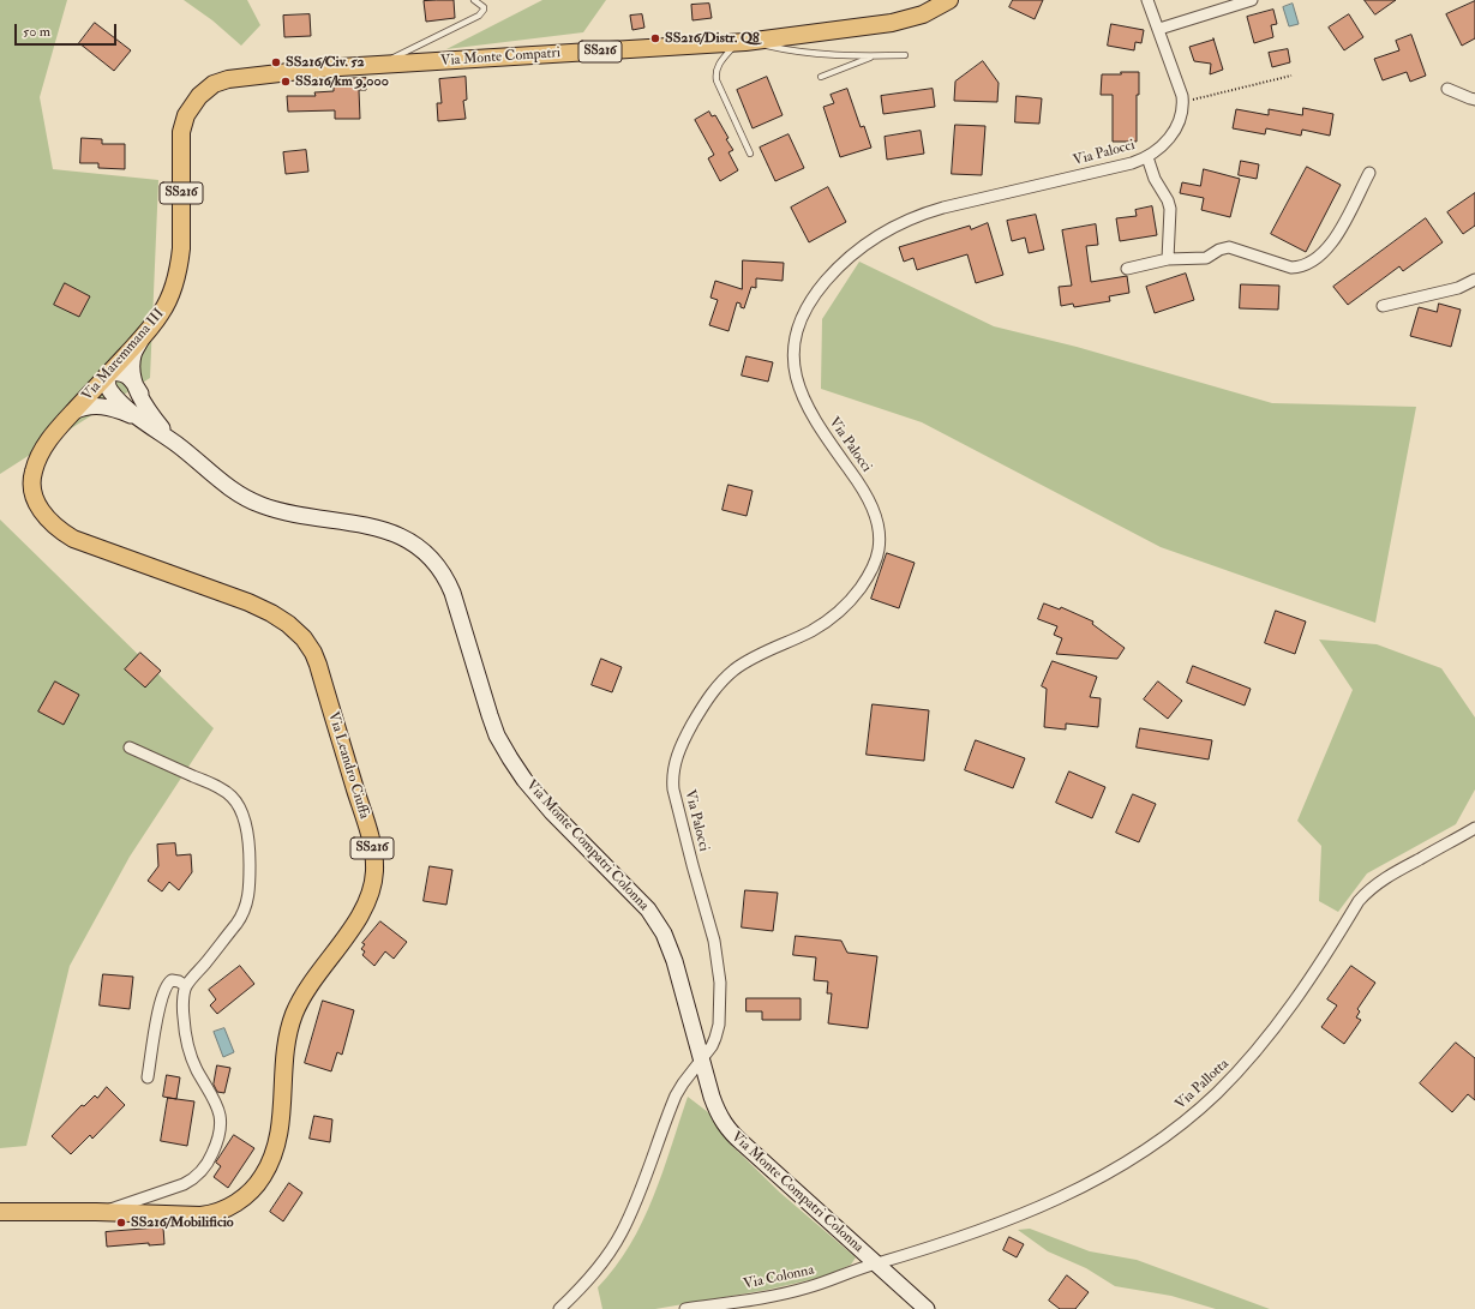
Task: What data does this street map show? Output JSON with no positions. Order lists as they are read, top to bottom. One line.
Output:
{"streets":{"main road":["SS216","Via Monte Compatri","Via Maremmana III","Via Leandro Ciuffa"],"street":["Via Palocci","Via Monte Compatri Colonna","Via Pallotta","Via Colonna"]},"crossings":[["Via Monte Compatri","Via Maremmana III"],["Via Palocci","Via Monte Compatri Colonna"],["Via Maremmana III","Via Leandro Ciuffa"],["Via Maremmana III","Via Monte Compatri Colonna"],["Via Leandro Ciuffa","Via Monte Compatri Colonna"],["Via Monte Compatri Colonna","Via Pallotta"],["Via Monte Compatri Colonna","Via Colonna"],["Via Pallotta","Via Colonna"]],"places":["SS216/Distr. Q8","SS216/Civ. 52","SS216/km 9,000","SS216/Mobilificio"],"scale_bar":"50 m"}
